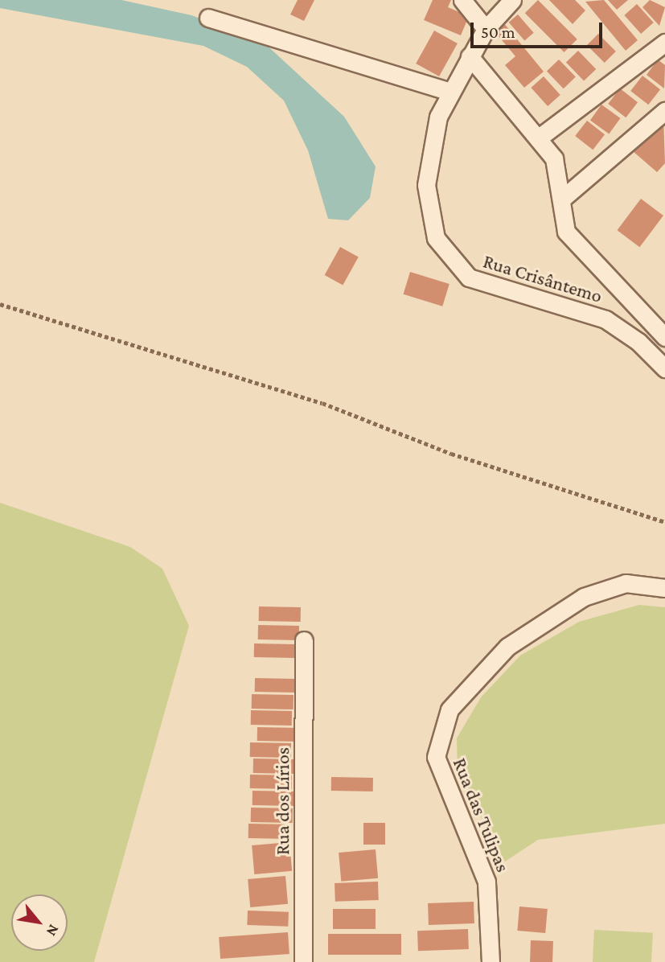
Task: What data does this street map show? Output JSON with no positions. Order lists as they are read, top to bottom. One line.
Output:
{"streets":{"street":["Rua Crisântemo","Rua dos Lírios","Rua das Tulipas"]},"scale_bar":"50 m","north":"bottom right"}
